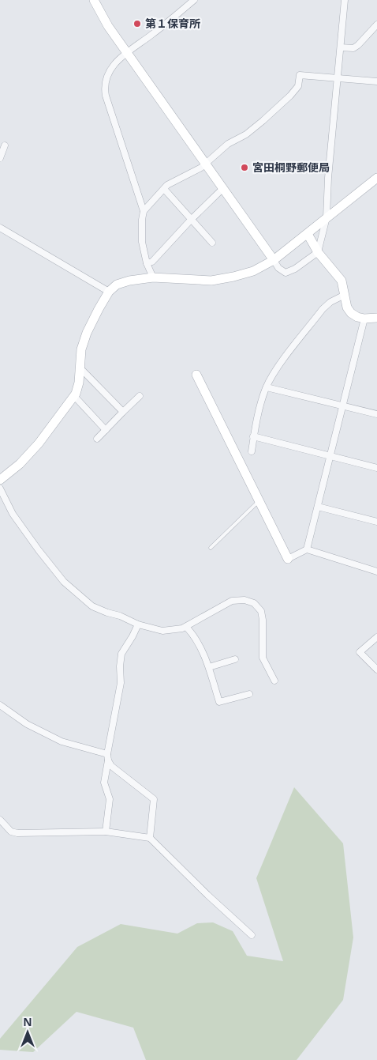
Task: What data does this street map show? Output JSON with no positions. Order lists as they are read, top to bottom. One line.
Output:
{"places":["第１保育所","宮田桐野郵便局"],"north":"top"}
